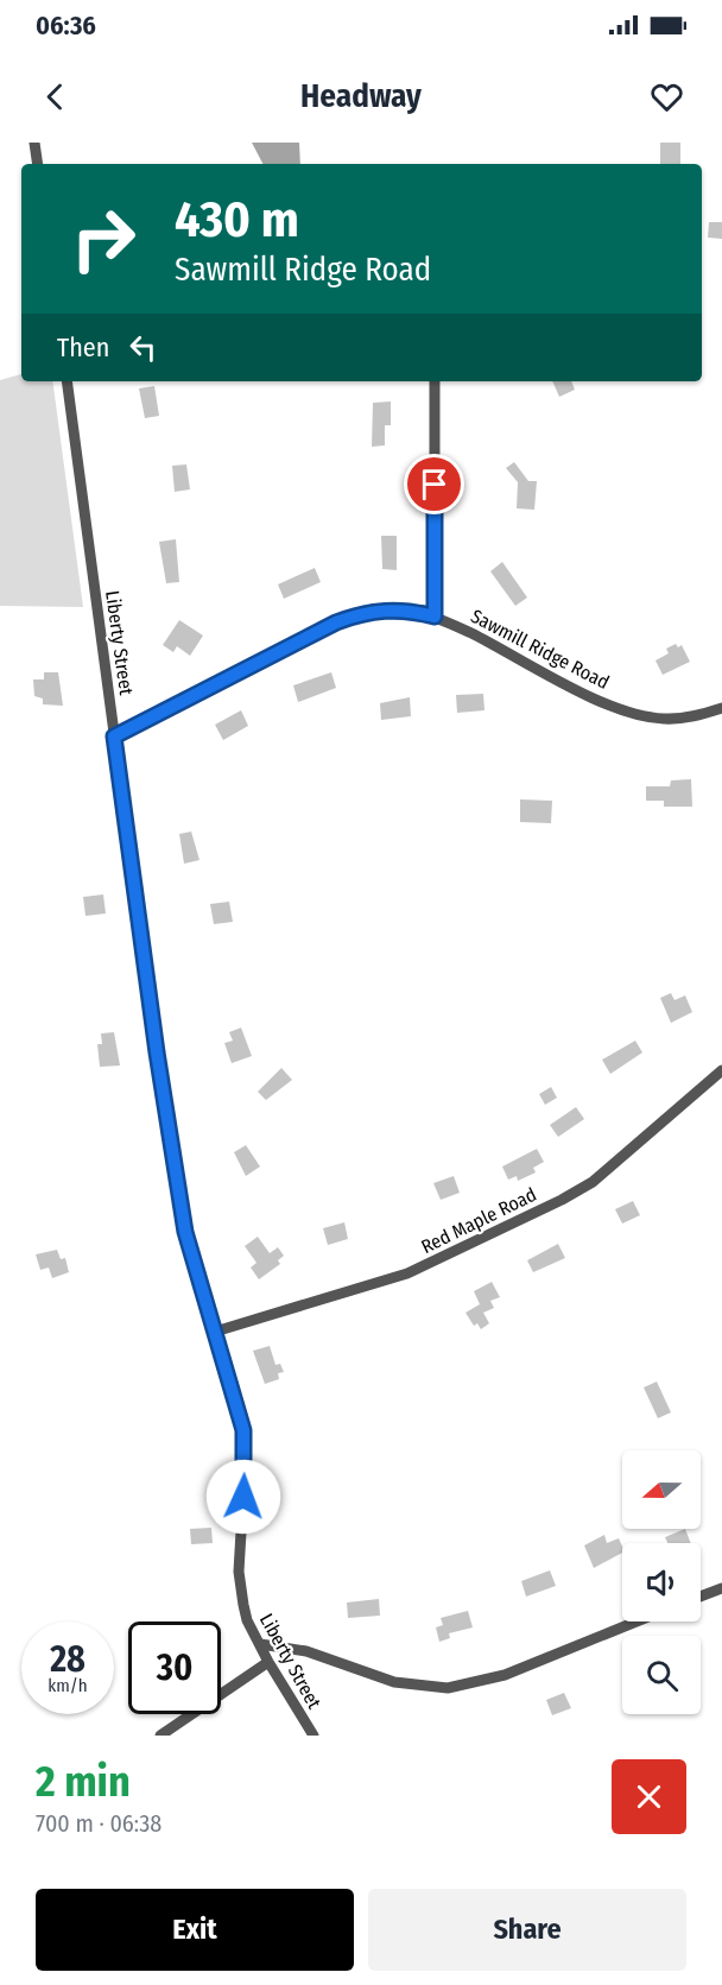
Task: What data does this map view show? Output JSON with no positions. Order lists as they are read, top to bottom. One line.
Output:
{"streets":{"street":["Liberty Street","Sawmill Ridge Road","Red Maple Road"]},"crossings":[["Liberty Street","Sawmill Ridge Road"],["Liberty Street","Red Maple Road"]],"north":"left","page":{"status":"06:36","header":"Headway","turn":["430 m","Sawmill Ridge Road"],"then":"Then","speed":"28 km/h","limit":"30","heading":["2 min","700 m · 06:38"],"buttons":["Exit","Share"]}}
